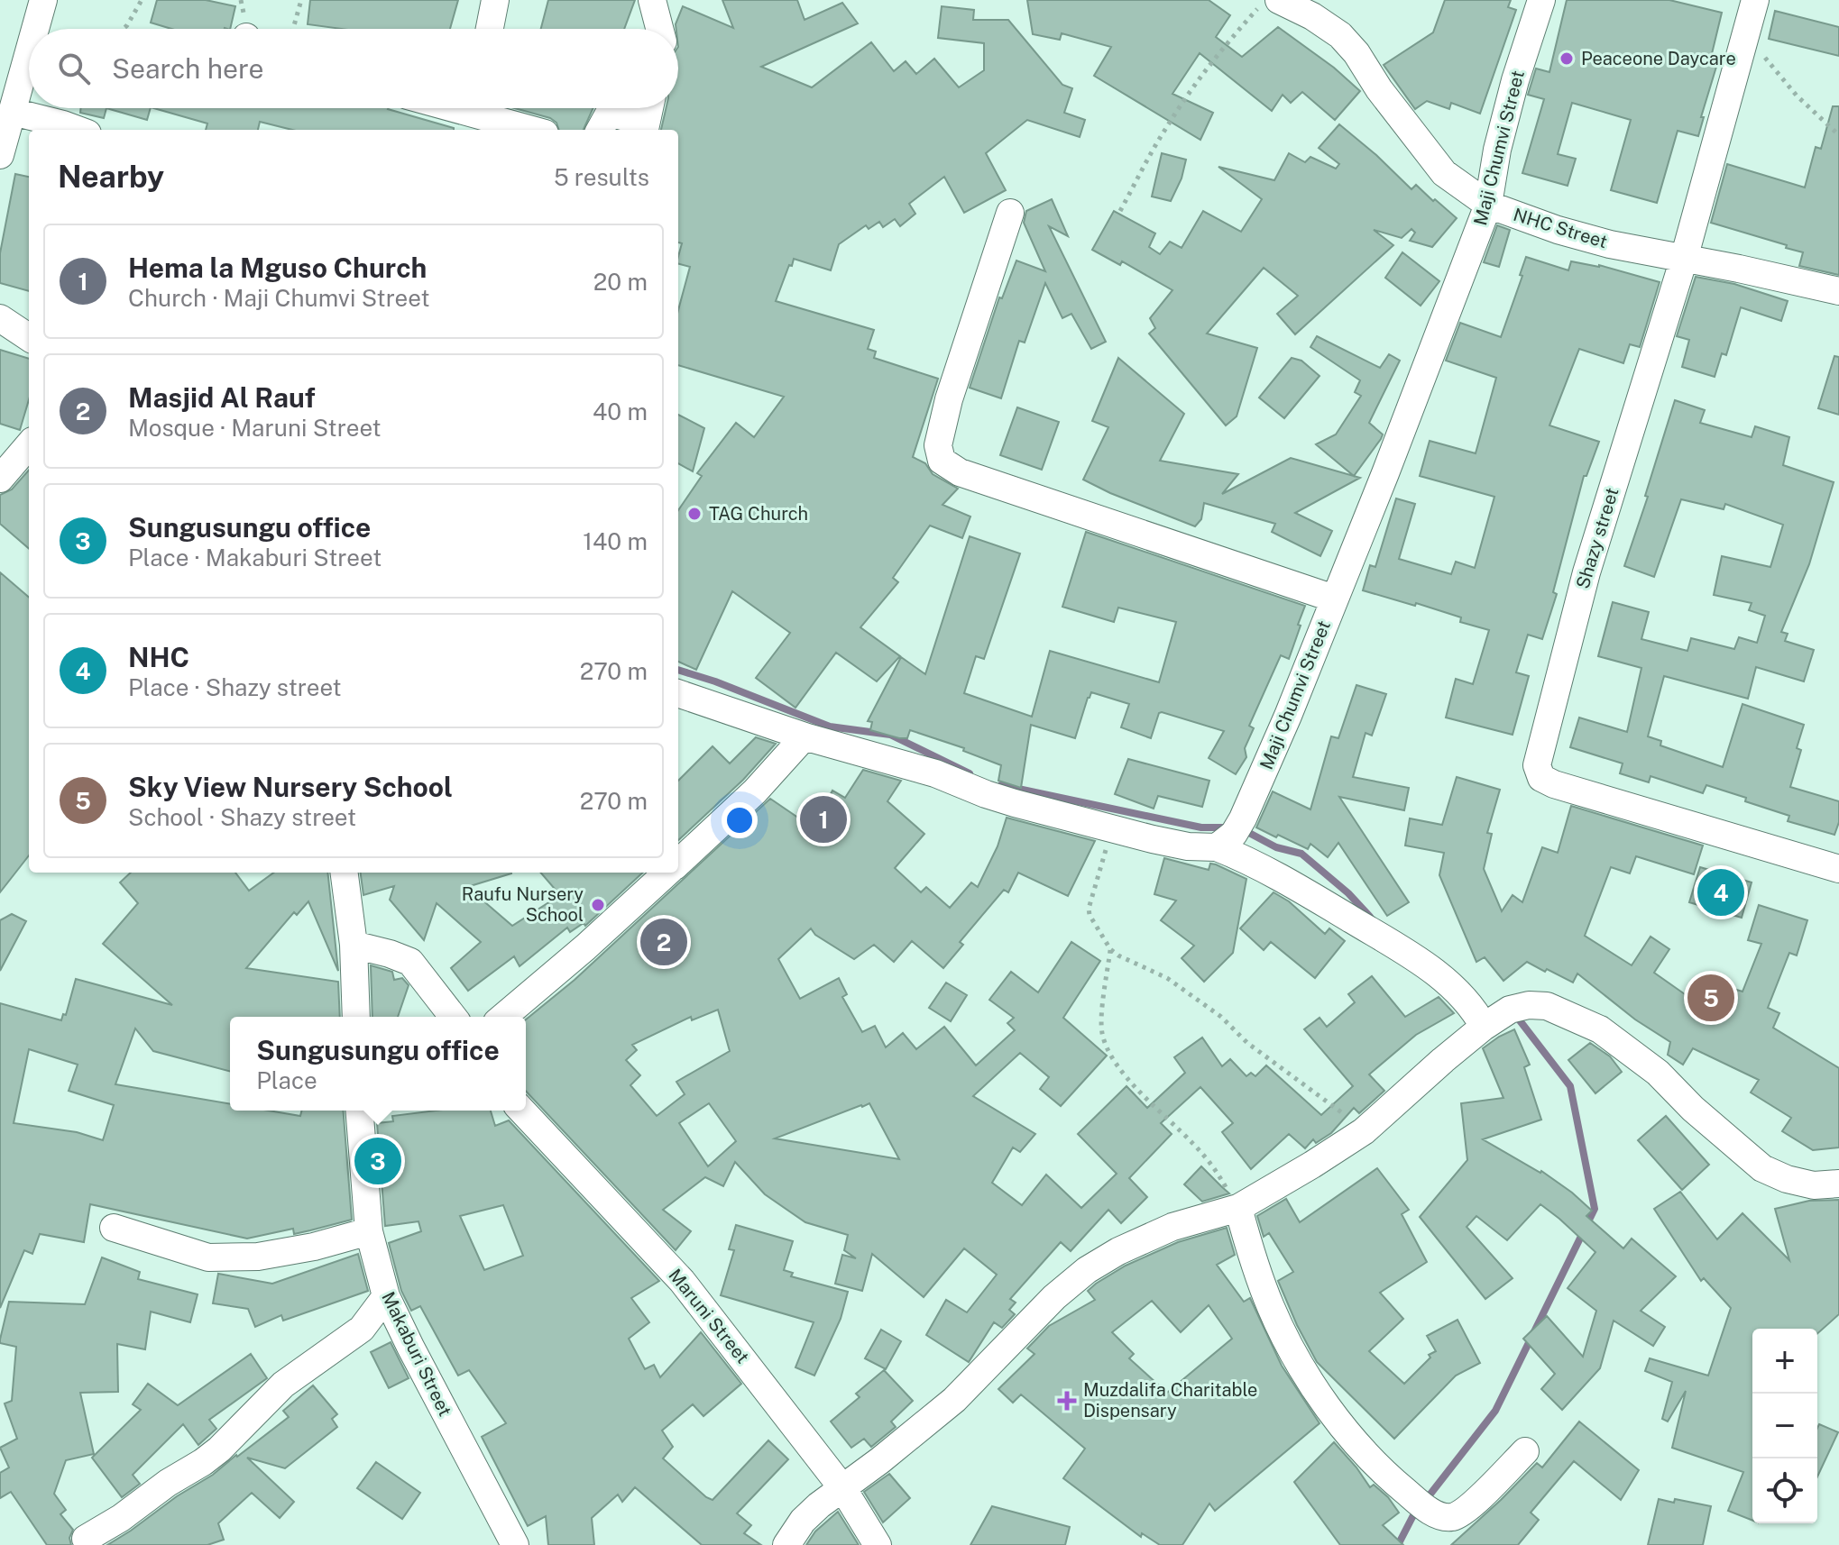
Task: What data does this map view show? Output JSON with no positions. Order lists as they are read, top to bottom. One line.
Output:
{"streets":{"street":["Maji Chumvi Street","NHC Street","Shazy street","Maruni Street","Makaburi Street"]},"crossings":[["Maji Chumvi Street","NHC Street"],["NHC Street","Shazy street"]],"places":{"other":["Peaceone Daycare","TAG Church","Raufu Nursery School"],"health":["Muzdalifa Charitable Dispensary"]},"page":{"search":"Search here","heading":["Nearby","5 results"],"list":[{"mark":"1","name":"Hema la Mguso Church","note":"Church · Maji Chumvi Street","value":"20 m"},{"mark":"2","name":"Masjid Al Rauf","note":"Mosque · Maruni Street","value":"40 m"},{"mark":"3","name":"Sungusungu office","note":"Place · Makaburi Street","value":"140 m"},{"mark":"4","name":"NHC","note":"Place · Shazy street","value":"270 m"},{"mark":"5","name":"Sky View Nursery School","note":"School · Shazy street","value":"270 m"}],"pins":["1","4","2","5","3"],"popup":["Sungusungu office","Place"],"map_buttons":["+","−"]}}
